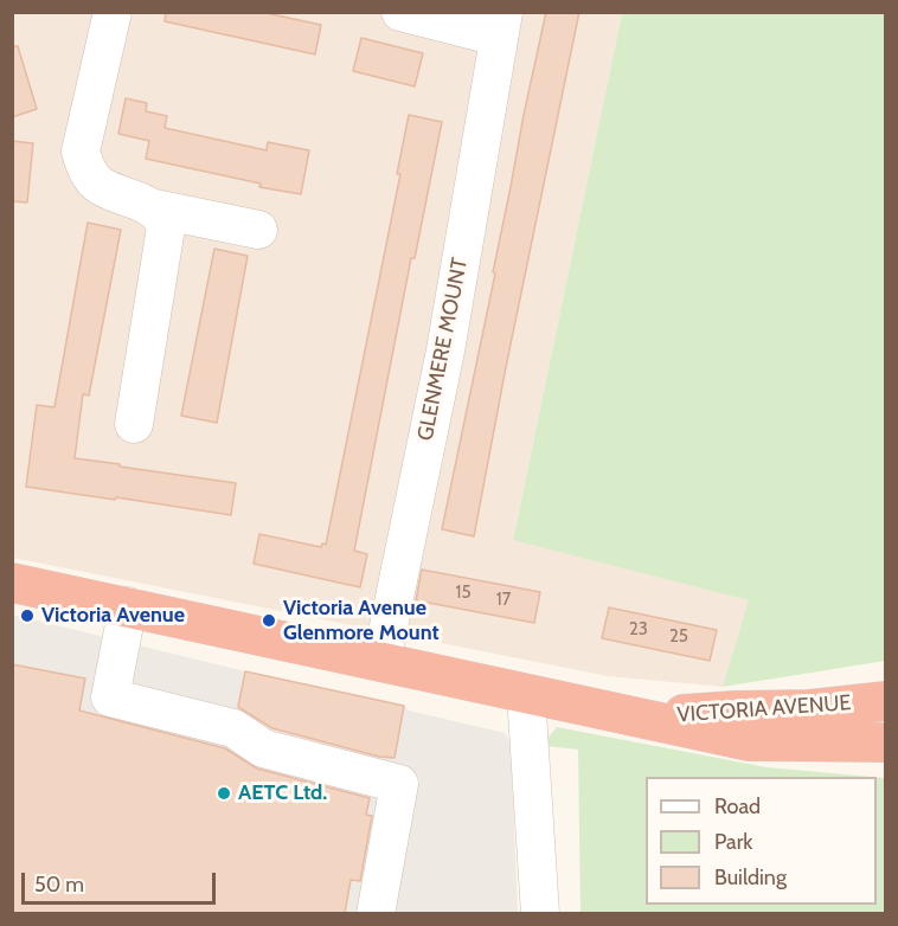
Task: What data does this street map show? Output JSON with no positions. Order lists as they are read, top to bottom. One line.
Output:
{"streets":{"highway":["VICTORIA AVENUE"],"street":["GLENMERE MOUNT"]},"crossings":[["GLENMERE MOUNT","VICTORIA AVENUE"]],"places":["Victoria Avenue","Victoria Avenue Glenmore Mount","AETC Ltd."],"house_numbers":["15","17","23","25"],"legend":["Road","Park","Building"],"scale_bar":"50 m"}
